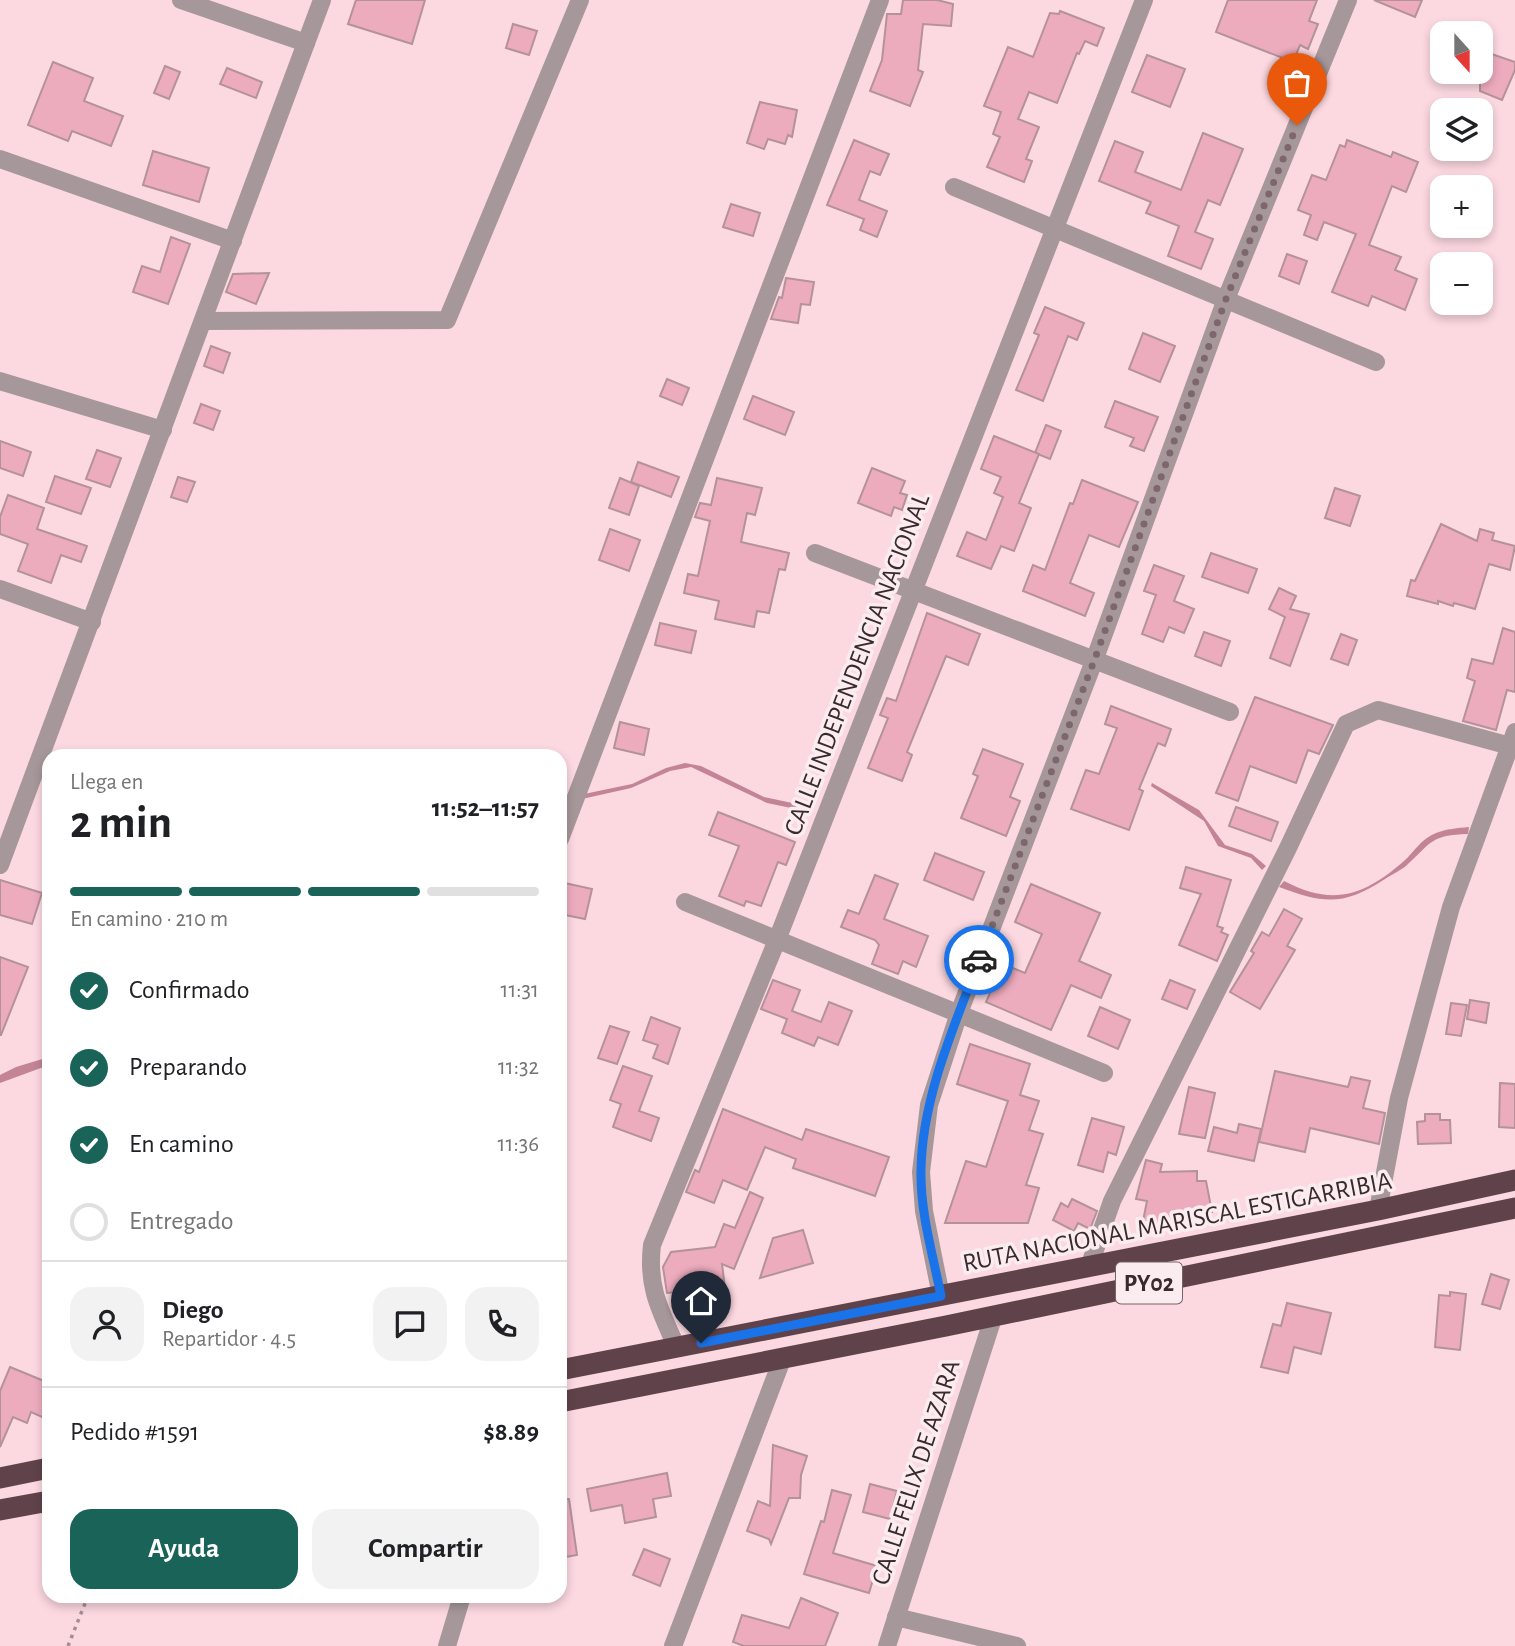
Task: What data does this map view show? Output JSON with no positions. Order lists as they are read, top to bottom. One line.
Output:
{"streets":{"highway":["RUTA NACIONAL MARISCAL ESTIGARRIBIA","PY02"],"street":["CALLE INDEPENDENCIA NACIONAL","CALLE FELIX DE AZARA"]},"crossings":[["CALLE INDEPENDENCIA NACIONAL","RUTA NACIONAL MARISCAL ESTIGARRIBIA"],["RUTA NACIONAL MARISCAL ESTIGARRIBIA","CALLE FELIX DE AZARA"]],"north":"bottom","page":{"map_buttons":["+","−"],"heading":["2 min","Llega en","11:52–11:57"],"panel":["Diego","Repartidor · 4.5","Pedido #1591","$8.89"],"bar":"En camino · 210 m","list":[["Confirmado","11:31"],["Preparando","11:32"],["En camino","11:36"],"Entregado"],"buttons":["Ayuda","Compartir"]}}
